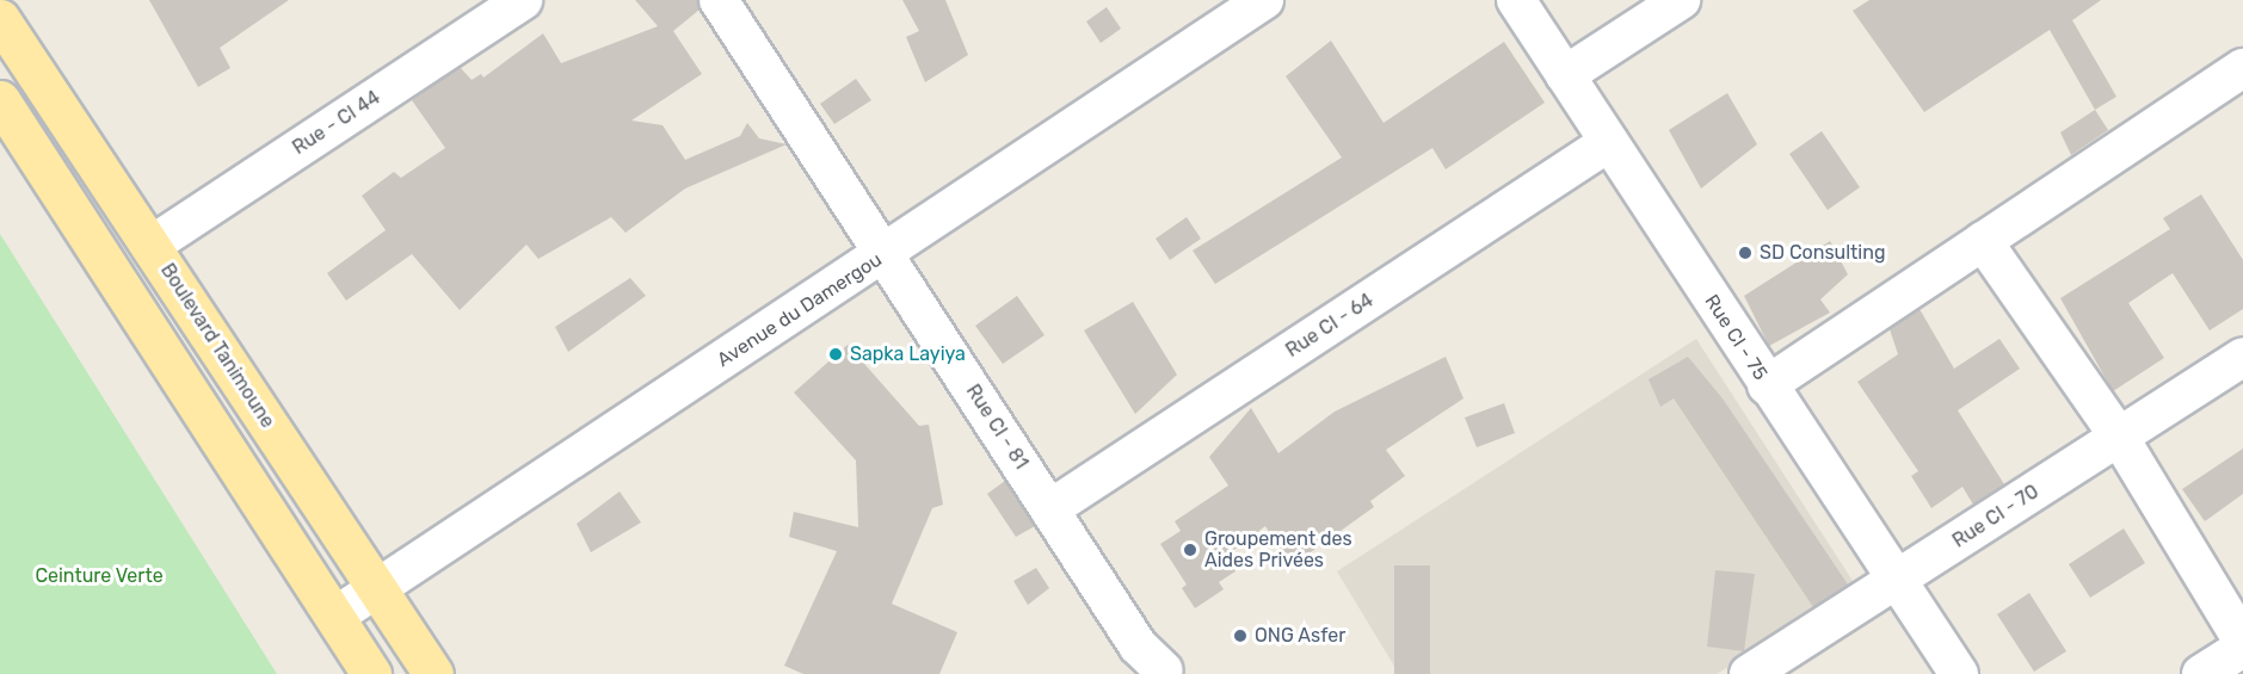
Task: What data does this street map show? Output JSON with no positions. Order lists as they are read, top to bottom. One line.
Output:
{"streets":{"main road":["Boulevard Tanimoune"],"street":["Rue - CI 44","Avenue du Damergou","Rue CI - 64","Rue CI - 75","Rue CI - 81","Rue CI - 70"]},"crossings":[["Rue - CI 44","Boulevard Tanimoune"],["Avenue du Damergou","Boulevard Tanimoune"],["Avenue du Damergou","Rue CI - 81"],["Rue CI - 64","Rue CI - 75"],["Rue CI - 64","Rue CI - 81"],["Rue CI - 75","Rue CI - 70"]],"parks":["Ceinture Verte"],"places":["SD Consulting","Sapka Layiya","Groupement des Aides Privées","ONG Asfer"]}
